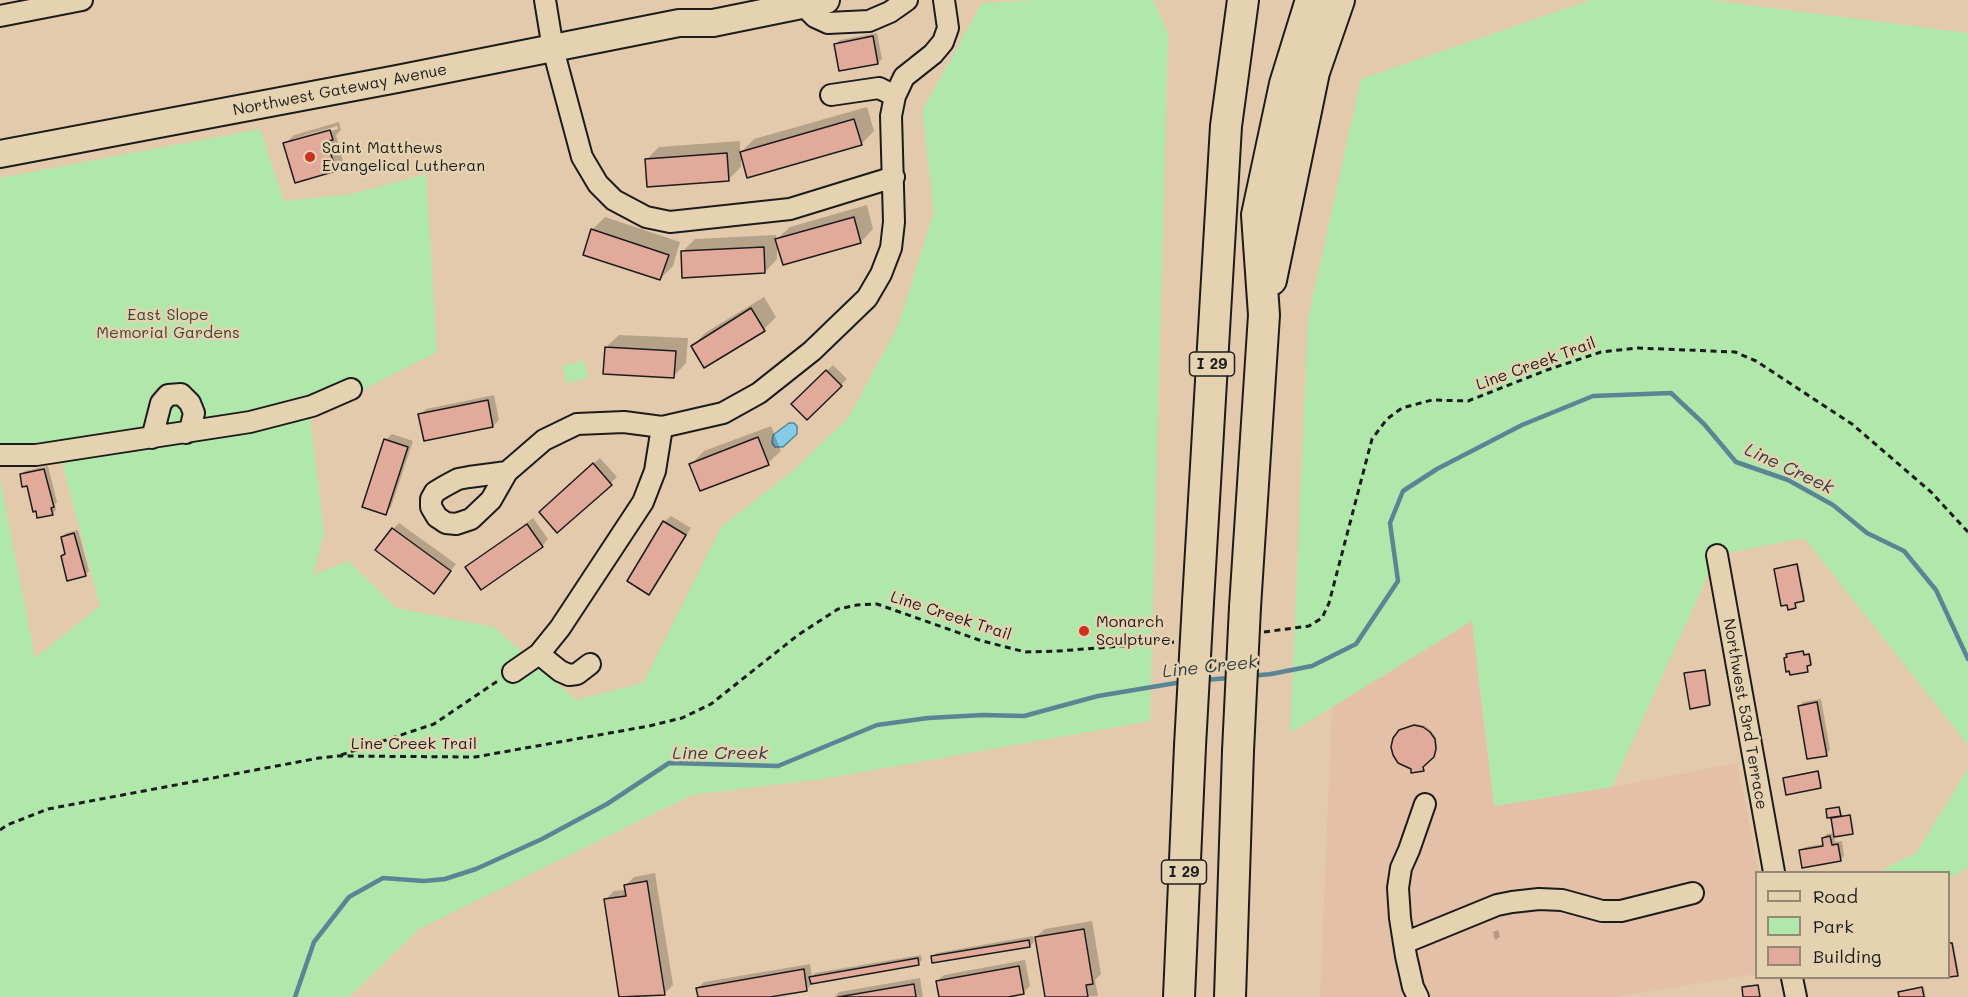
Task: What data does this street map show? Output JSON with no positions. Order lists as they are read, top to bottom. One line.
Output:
{"streets":{"highway":["I 29"],"main road":["Northwest Gateway Avenue"],"street":["Northwest 53rd Terrace"],"path":["Line Creek Trail"]},"water":["Line Creek"],"parks":["East Slope Memorial Gardens"],"places":["Saint Matthews Evangelical Lutheran","Monarch Sculpture"],"legend":["Road","Park","Building"]}
